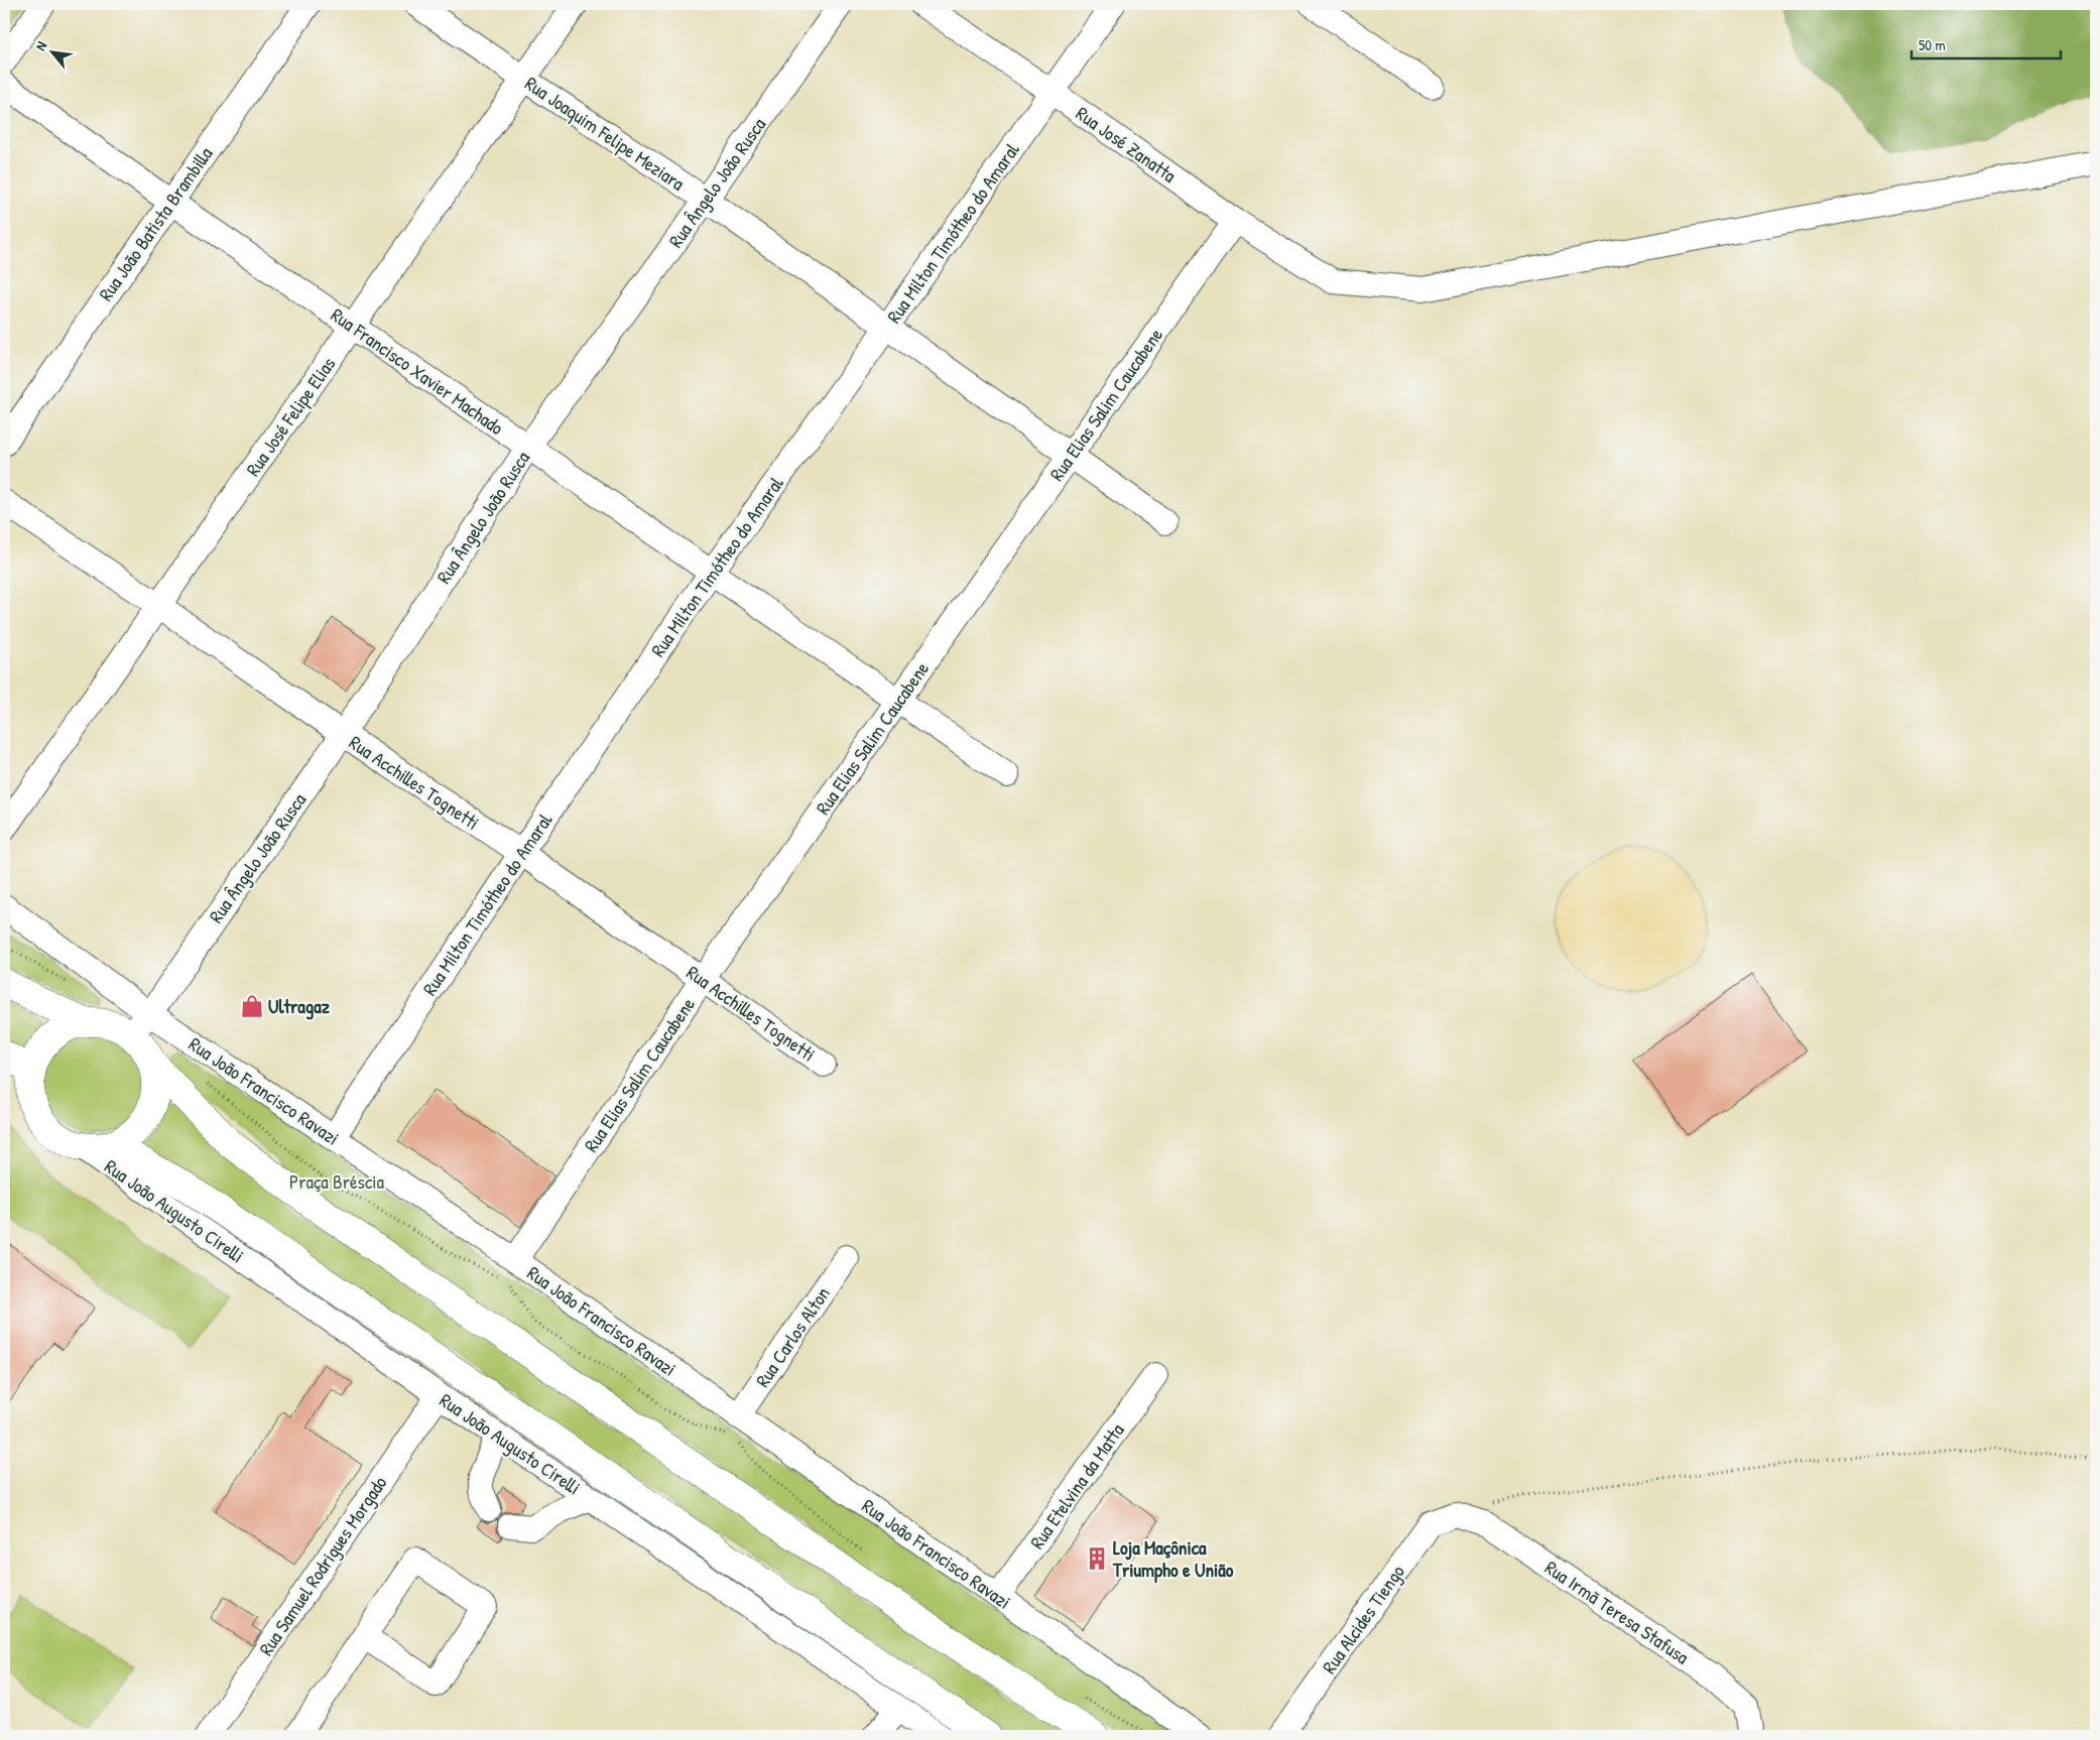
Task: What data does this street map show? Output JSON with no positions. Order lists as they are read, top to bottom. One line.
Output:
{"streets":{"street":["Rua Joaquim Felipe Meziara","Rua José Zanatta","Rua Ângelo João Rusca","Rua João Batista Brambilla","Rua Milton Timótheo do Amaral","Rua Francisco Xavier Machado","Rua Elias Salim Caucabene","Rua José Felipe Elias","Rua Acchilles Tognetti","Rua João Francisco Ravazi","Rua João Augusto Cirelli","Rua Carlos Alton","Rua Etelvina da Matta","Rua Samuel Rodrigues Morgado","Rua Irmã Teresa Stafusa","Rua Alcides Tiengo"]},"crossings":[["Rua Joaquim Felipe Meziara","Rua Ângelo João Rusca"],["Rua Joaquim Felipe Meziara","Rua Milton Timótheo do Amaral"],["Rua Joaquim Felipe Meziara","Rua Elias Salim Caucabene"],["Rua Joaquim Felipe Meziara","Rua José Felipe Elias"],["Rua José Zanatta","Rua Milton Timótheo do Amaral"],["Rua José Zanatta","Rua Elias Salim Caucabene"],["Rua Ângelo João Rusca","Rua Francisco Xavier Machado"],["Rua Ângelo João Rusca","Rua Acchilles Tognetti"],["Rua Ângelo João Rusca","Rua João Francisco Ravazi"],["Rua Ângelo João Rusca","Rua João Augusto Cirelli"],["Rua João Batista Brambilla","Rua Francisco Xavier Machado"],["Rua Milton Timótheo do Amaral","Rua Francisco Xavier Machado"],["Rua Milton Timótheo do Amaral","Rua Acchilles Tognetti"],["Rua Milton Timótheo do Amaral","Rua João Francisco Ravazi"],["Rua Francisco Xavier Machado","Rua Elias Salim Caucabene"],["Rua Francisco Xavier Machado","Rua José Felipe Elias"],["Rua Elias Salim Caucabene","Rua Acchilles Tognetti"],["Rua Elias Salim Caucabene","Rua João Francisco Ravazi"],["Rua José Felipe Elias","Rua Acchilles Tognetti"],["Rua João Francisco Ravazi","Rua Carlos Alton"],["Rua João Francisco Ravazi","Rua Etelvina da Matta"],["Rua João Augusto Cirelli","Rua Samuel Rodrigues Morgado"],["Rua Irmã Teresa Stafusa","Rua Alcides Tiengo"]],"parks":["Praça Bréscia"],"places":{"shop":["Ultragaz"],"building":["Loja Maçônica Triumpho e União"]},"scale_bar":"50 m","north":"top left"}
